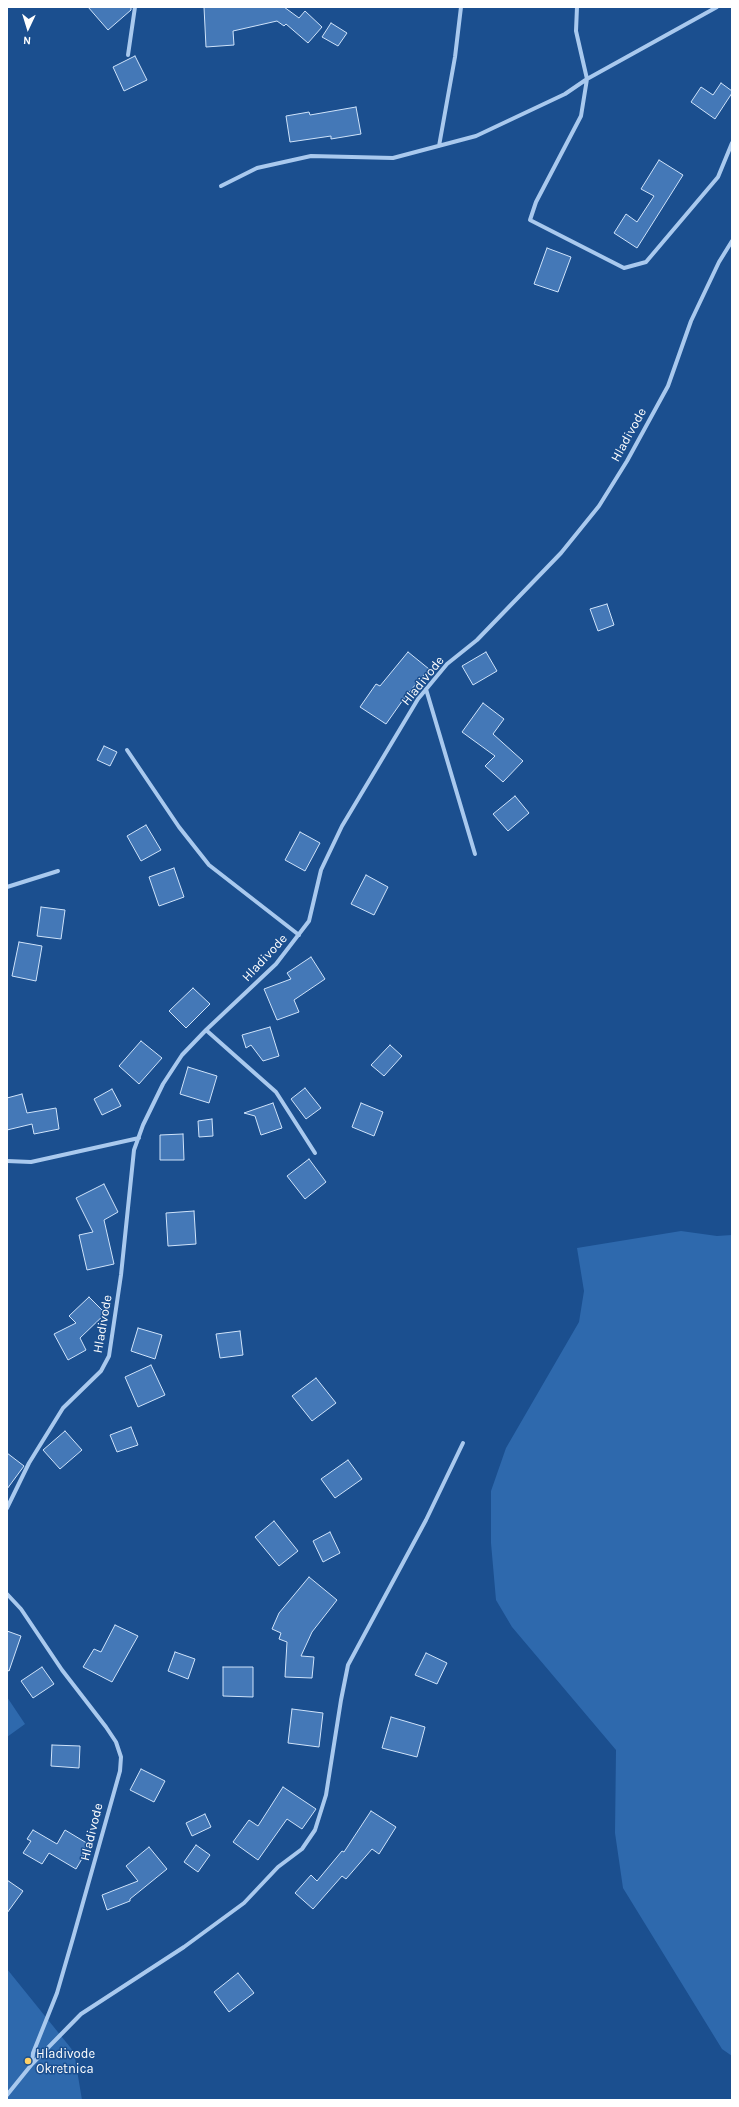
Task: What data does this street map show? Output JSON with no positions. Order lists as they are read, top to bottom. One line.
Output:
{"streets":{"street":["Hladivode"]},"places":["Hladivode Okretnica"],"north":"bottom"}
